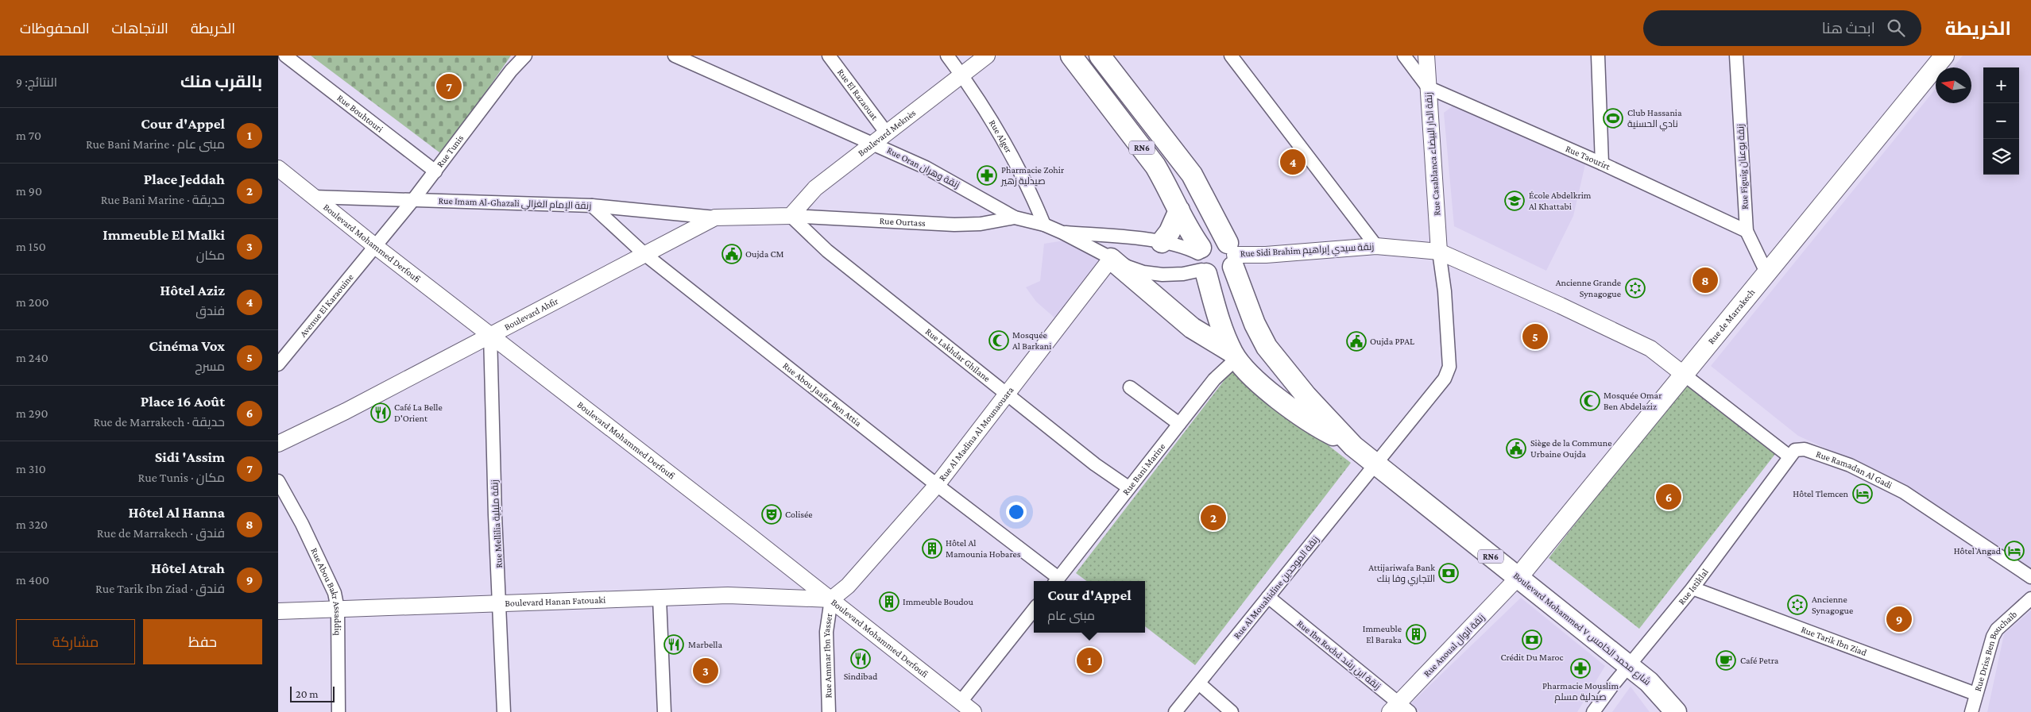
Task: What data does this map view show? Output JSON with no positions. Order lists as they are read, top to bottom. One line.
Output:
{"streets":{"main road":["RN6","Rue de Marrakech","Boulevard Mohammed V شارع محمد الخامس"],"street":["Rue El Razaouat","Rue Bouhtouri","Boulevard Meknès","Rue Alger","Rue Tunis","Rue Casablanca زنقة الدار البيضاء","Rue Taourirt","Rue Figuig زنقة بوعنان","Rue Oran زنقة وهران","Rue Imam Al-Ghazali زنقة الإمام الغزالي","Rue Ourtass","Boulevard Mohammed Derfoufi","Rue Sidi Brahim زنقة سيدي إبراهيم","Avenue El Karaouine","Boulevard Ahfir","Rue Lakhdar Ghilane","Rue Abou Jaafar Ben Attia","Rue Al Madina Al Mounaouara","Rue Bani Marine","Rue Ramadan Al Gadi","Rue Mellilia زنقة مليلية","Rue Istiklal","Rue Al Mouahidine زنقة الموحدين","Rue Abou Bakr Assaddiq","Boulevard Hanan Fatouaki","Rue Tarik Ibn Ziad","Rue Anoual زنقة انوال","Rue Driss Ben Bouchaib","Rue Ibn Rochd زنقة ابن رشد","Rue Ammar Ibn Yasser"]},"crossings":[["Rue El Razaouat","Boulevard Meknès"],["Rue Bouhtouri","Rue Tunis"],["Boulevard Meknès","Rue Alger"],["Boulevard Meknès","Rue Oran زنقة وهران"],["Boulevard Meknès","Rue Ourtass"],["Boulevard Meknès","Boulevard Ahfir"],["Boulevard Meknès","Rue Lakhdar Ghilane"],["Rue Alger","Rue Oran زنقة وهران"],["Rue Tunis","Rue Imam Al-Ghazali زنقة الإمام الغزالي"],["Rue Tunis","Boulevard Mohammed Derfoufi"],["Rue Tunis","Avenue El Karaouine"],["Rue Casablanca زنقة الدار البيضاء","Rue Taourirt"],["Rue Casablanca زنقة الدار البيضاء","Rue Sidi Brahim زنقة سيدي إبراهيم"],["Rue Casablanca زنقة الدار البيضاء","Rue Al Mouahidine زنقة الموحدين"],["Rue Taourirt","Rue Figuig زنقة بوعنان"],["Rue Figuig زنقة بوعنان","Rue de Marrakech"],["Rue Oran زنقة وهران","Rue Ourtass"],["Rue Imam Al-Ghazali زنقة الإمام الغزالي","Boulevard Mohammed Derfoufi"],["Rue Imam Al-Ghazali زنقة الإمام الغزالي","Boulevard Ahfir"],["Rue Imam Al-Ghazali زنقة الإمام الغزالي","Rue Abou Jaafar Ben Attia"],["Rue Ourtass","Boulevard Ahfir"],["Rue Ourtass","Rue Lakhdar Ghilane"],["Boulevard Mohammed Derfoufi","Avenue El Karaouine"],["Boulevard Mohammed Derfoufi","Boulevard Ahfir"],["Boulevard Mohammed Derfoufi","Rue Al Madina Al Mounaouara"],["Boulevard Mohammed Derfoufi","Rue Mellilia زنقة مليلية"],["Boulevard Mohammed Derfoufi","Boulevard Hanan Fatouaki"],["Boulevard Mohammed Derfoufi","Rue Ammar Ibn Yasser"],["Rue Sidi Brahim زنقة سيدي إبراهيم","Rue de Marrakech"],["Rue Sidi Brahim زنقة سيدي إبراهيم","Rue Al Mouahidine زنقة الموحدين"],["Rue Sidi Brahim زنقة سيدي إبراهيم","Boulevard Mohammed V شارع محمد الخامس"],["Boulevard Ahfir","Rue Lakhdar Ghilane"],["Boulevard Ahfir","Rue Abou Jaafar Ben Attia"],["Boulevard Ahfir","Rue Mellilia زنقة مليلية"],["Rue de Marrakech","Boulevard Mohammed V شارع محمد الخامس"],["Rue de Marrakech","Rue Anoual زنقة انوال"],["Rue Lakhdar Ghilane","Rue Al Madina Al Mounaouara"],["Rue Lakhdar Ghilane","Rue Bani Marine"],["Rue Abou Jaafar Ben Attia","Rue Al Madina Al Mounaouara"],["Rue Abou Jaafar Ben Attia","Rue Bani Marine"],["Rue Al Madina Al Mounaouara","Boulevard Hanan Fatouaki"],["Rue Al Madina Al Mounaouara","Rue Ammar Ibn Yasser"],["Rue Bani Marine","Boulevard Mohammed V شارع محمد الخامس"],["Rue Ramadan Al Gadi","Rue Istiklal"],["Rue Mellilia زنقة مليلية","Boulevard Hanan Fatouaki"],["Rue Istiklal","Boulevard Mohammed V شارع محمد الخامس"],["Rue Istiklal","Rue Tarik Ibn Ziad"],["Rue Al Mouahidine زنقة الموحدين","Boulevard Mohammed V شارع محمد الخامس"],["Rue Al Mouahidine زنقة الموحدين","Rue Ibn Rochd زنقة ابن رشد"],["Rue Abou Bakr Assaddiq","Boulevard Hanan Fatouaki"],["Boulevard Hanan Fatouaki","Rue Ammar Ibn Yasser"],["Boulevard Mohammed V شارع محمد الخامس","Rue Anoual زنقة انوال"],["Rue Tarik Ibn Ziad","Rue Driss Ben Bouchaib"],["Rue Anoual زنقة انوال","Rue Ibn Rochd زنقة ابن رشد"]],"places":{"sports":["Club Hassania نادي الحسنية"],"pharmacy":["Pharmacie Zohir صيدلية زهير","Pharmacie Mouslim صيدلية مسلم"],"school or university":["École Abdelkrim Al Khattabi"],"public building":["Oujda CM","Oujda PPAL","Siège de la Commune Urbaine Oujda"],"synagogue":["Ancienne Grande Synagogue","Ancienne Synagogue"],"mosque":["Mosquée Al Barkani","Mosquée Omar Ben Abdelaziz"],"restaurant":["Café La Belle D'Orient","Marbella","Sindibad"],"hotel":["Hôtel Tlemcen","Hôtel Angad"],"theatre":["Colisée"],"building":["Hôtel Al Mamounia Hobares","Immeuble Boudou","Immeuble El Baraka"],"bank":["Attijariwafa Bank التجاري وفا بنك","Crédit Du Maroc"],"cafe":["Café Petra"]},"scale_bar":"20 m","north":"left","page":{"header":"الخريطة","search":"ابحث هنا","nav":["الخريطة","الاتجاهات","المحفوظات"],"heading":["بالقرب منك","النتائج: 9"],"map_buttons":["+","−"],"pins":["7","4","8","5","6","2","9","1","3"],"list":[{"mark":"1","name":"Cour d'Appel","note":"مبنى عام · Rue Bani Marine","value":"70 m"},{"mark":"2","name":"Place Jeddah","note":"حديقة · Rue Bani Marine","value":"90 m"},{"mark":"3","name":"Immeuble El Malki","note":"مكان","value":"150 m"},{"mark":"4","name":"Hôtel Aziz","note":"فندق","value":"200 m"},{"mark":"5","name":"Cinéma Vox","note":"مسرح","value":"240 m"},{"mark":"6","name":"Place 16 Août","note":"حديقة · Rue de Marrakech","value":"290 m"},{"mark":"7","name":"Sidi 'Assim","note":"مكان · Rue Tunis","value":"310 m"},{"mark":"8","name":"Hôtel Al Hanna","note":"فندق · Rue de Marrakech","value":"320 m"},{"mark":"9","name":"Hôtel Atrah","note":"فندق · Rue Tarik Ibn Ziad","value":"400 m"}],"popup":["Cour d'Appel","مبنى عام"],"buttons":["حفظ","مشاركة"],"scale":"20 m"}}
